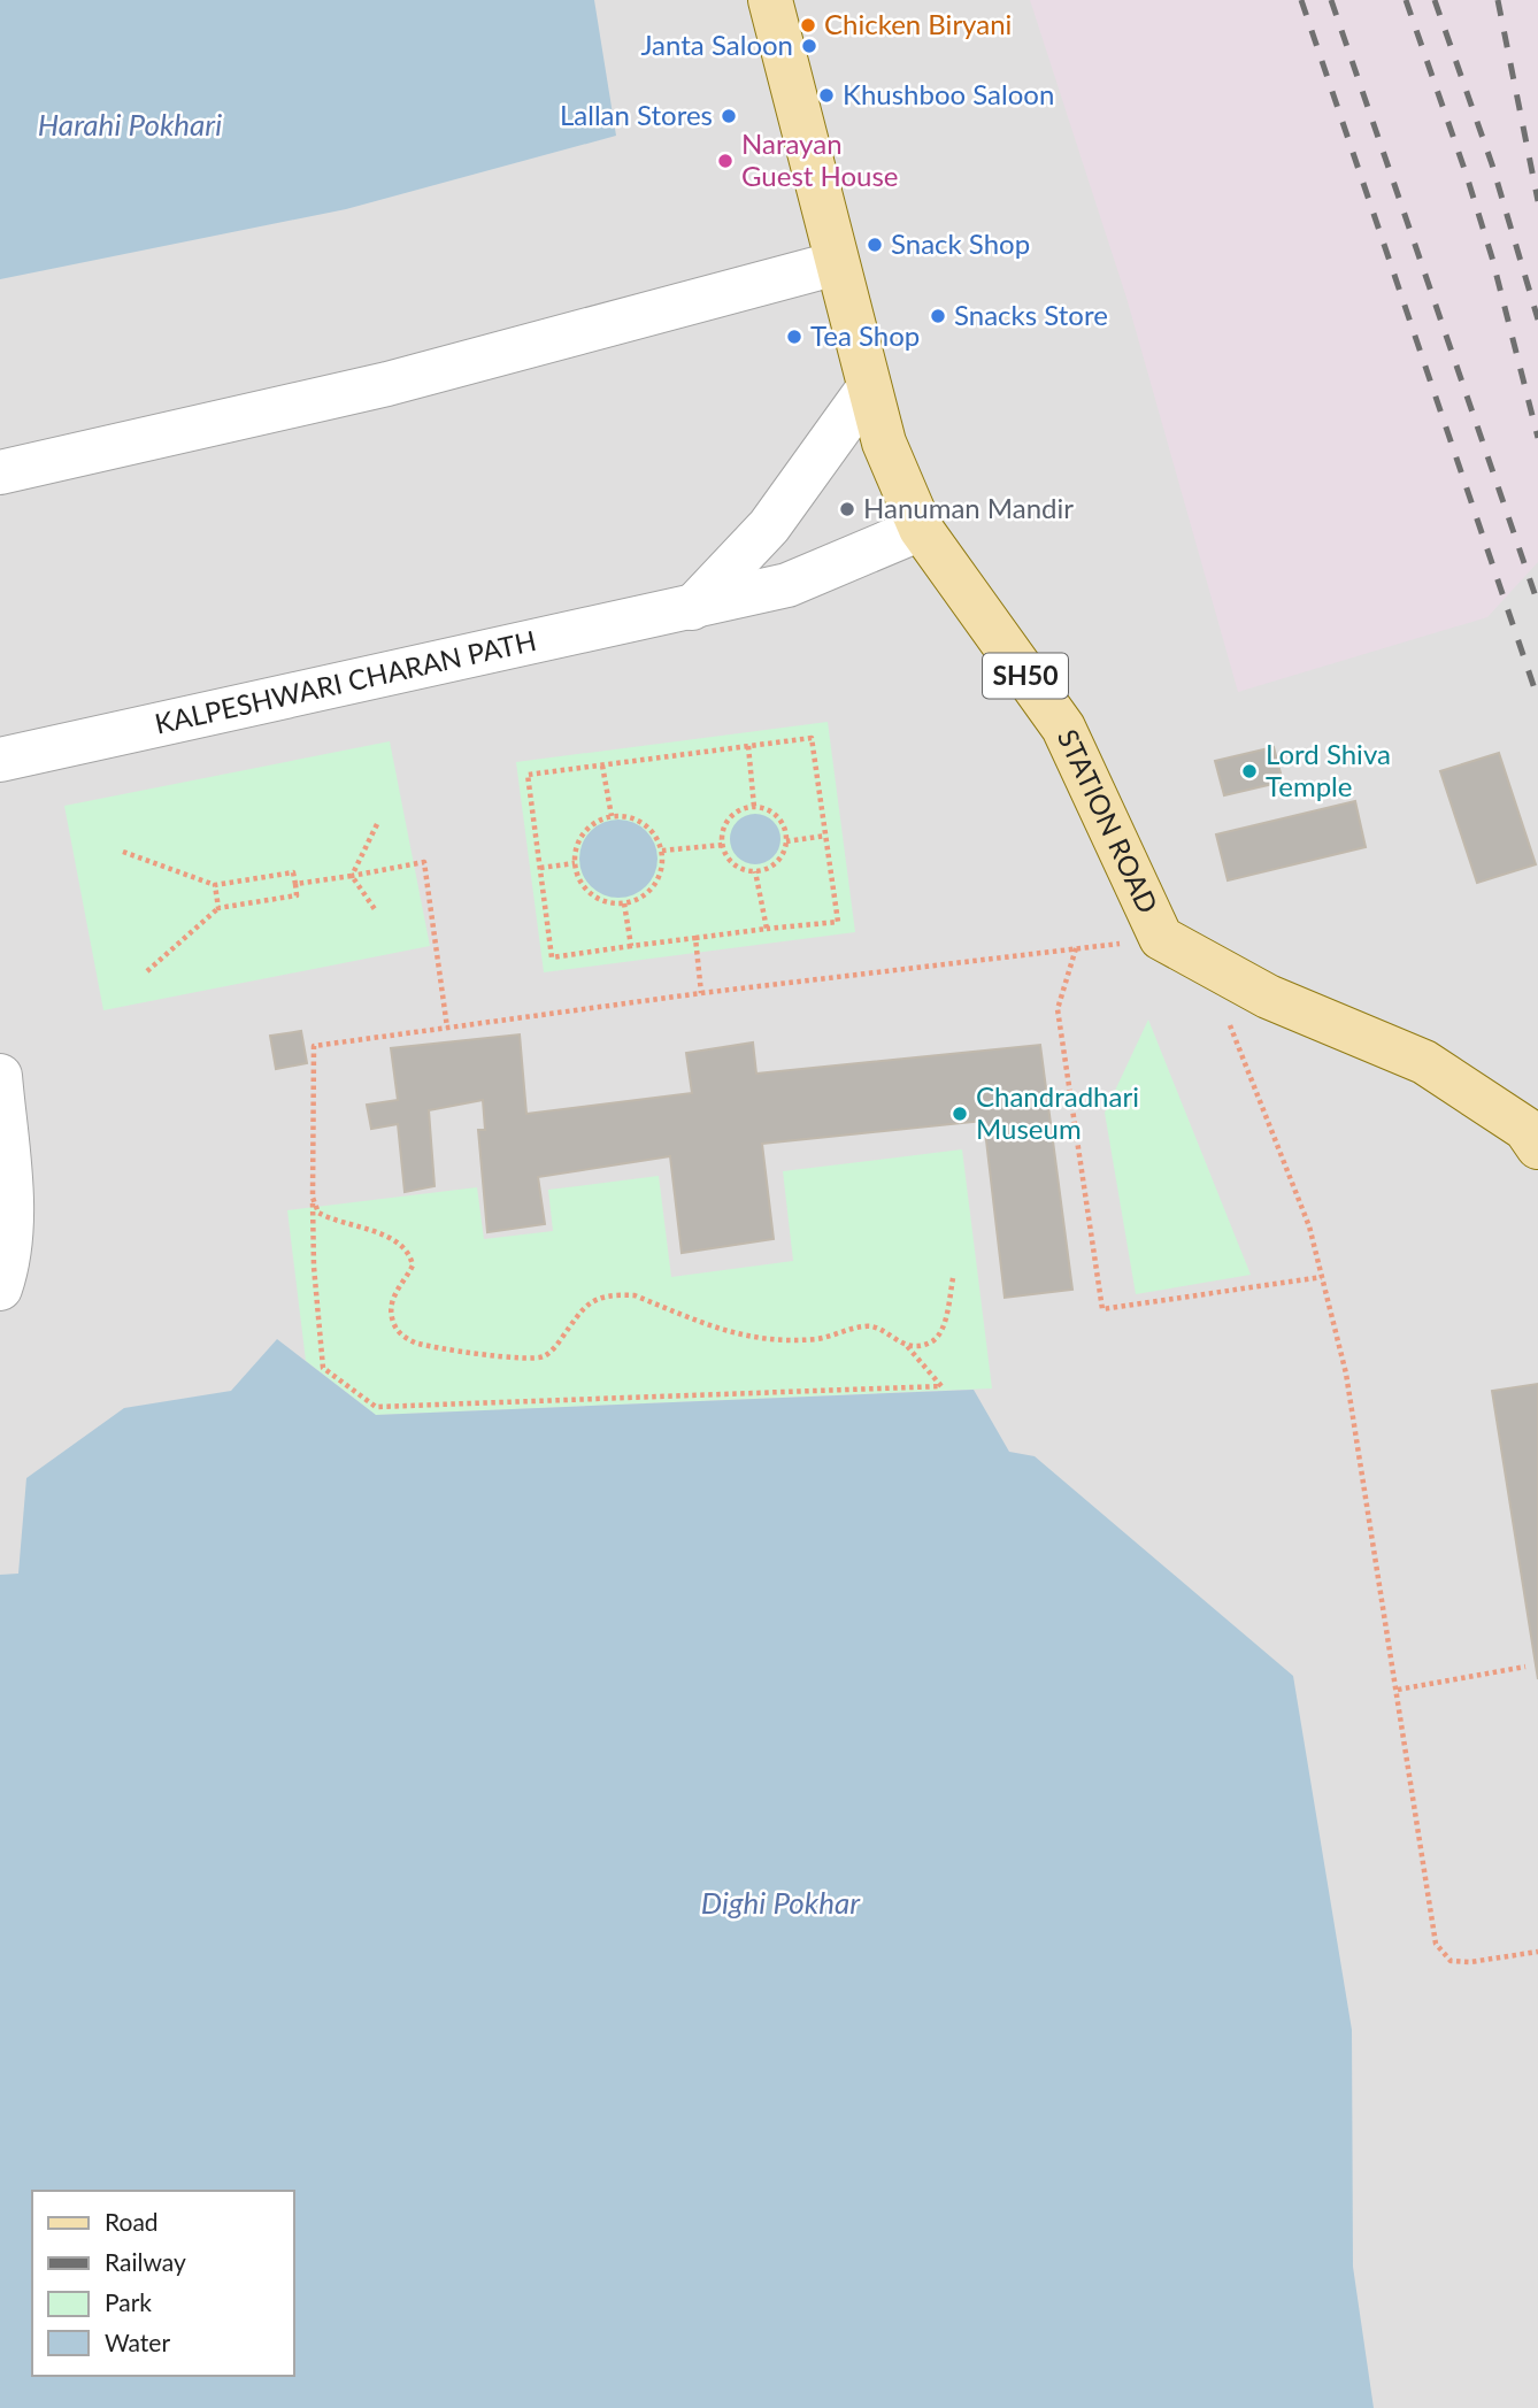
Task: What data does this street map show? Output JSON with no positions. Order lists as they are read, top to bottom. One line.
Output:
{"streets":{"main road":["SH50","STATION ROAD"],"street":["KALPESHWARI CHARAN PATH"]},"crossings":[["KALPESHWARI CHARAN PATH","STATION ROAD"]],"water":["Harahi Pokhari","Dighi Pokhar"],"places":["Chicken Biryani","Janta Saloon","Khushboo Saloon","Lallan Stores","Narayan Guest House","Snack Shop","Snacks Store","Tea Shop","Hanuman Mandir","Lord Shiva Temple","Chandradhari Museum"],"legend":["Road","Railway","Park","Water"]}
